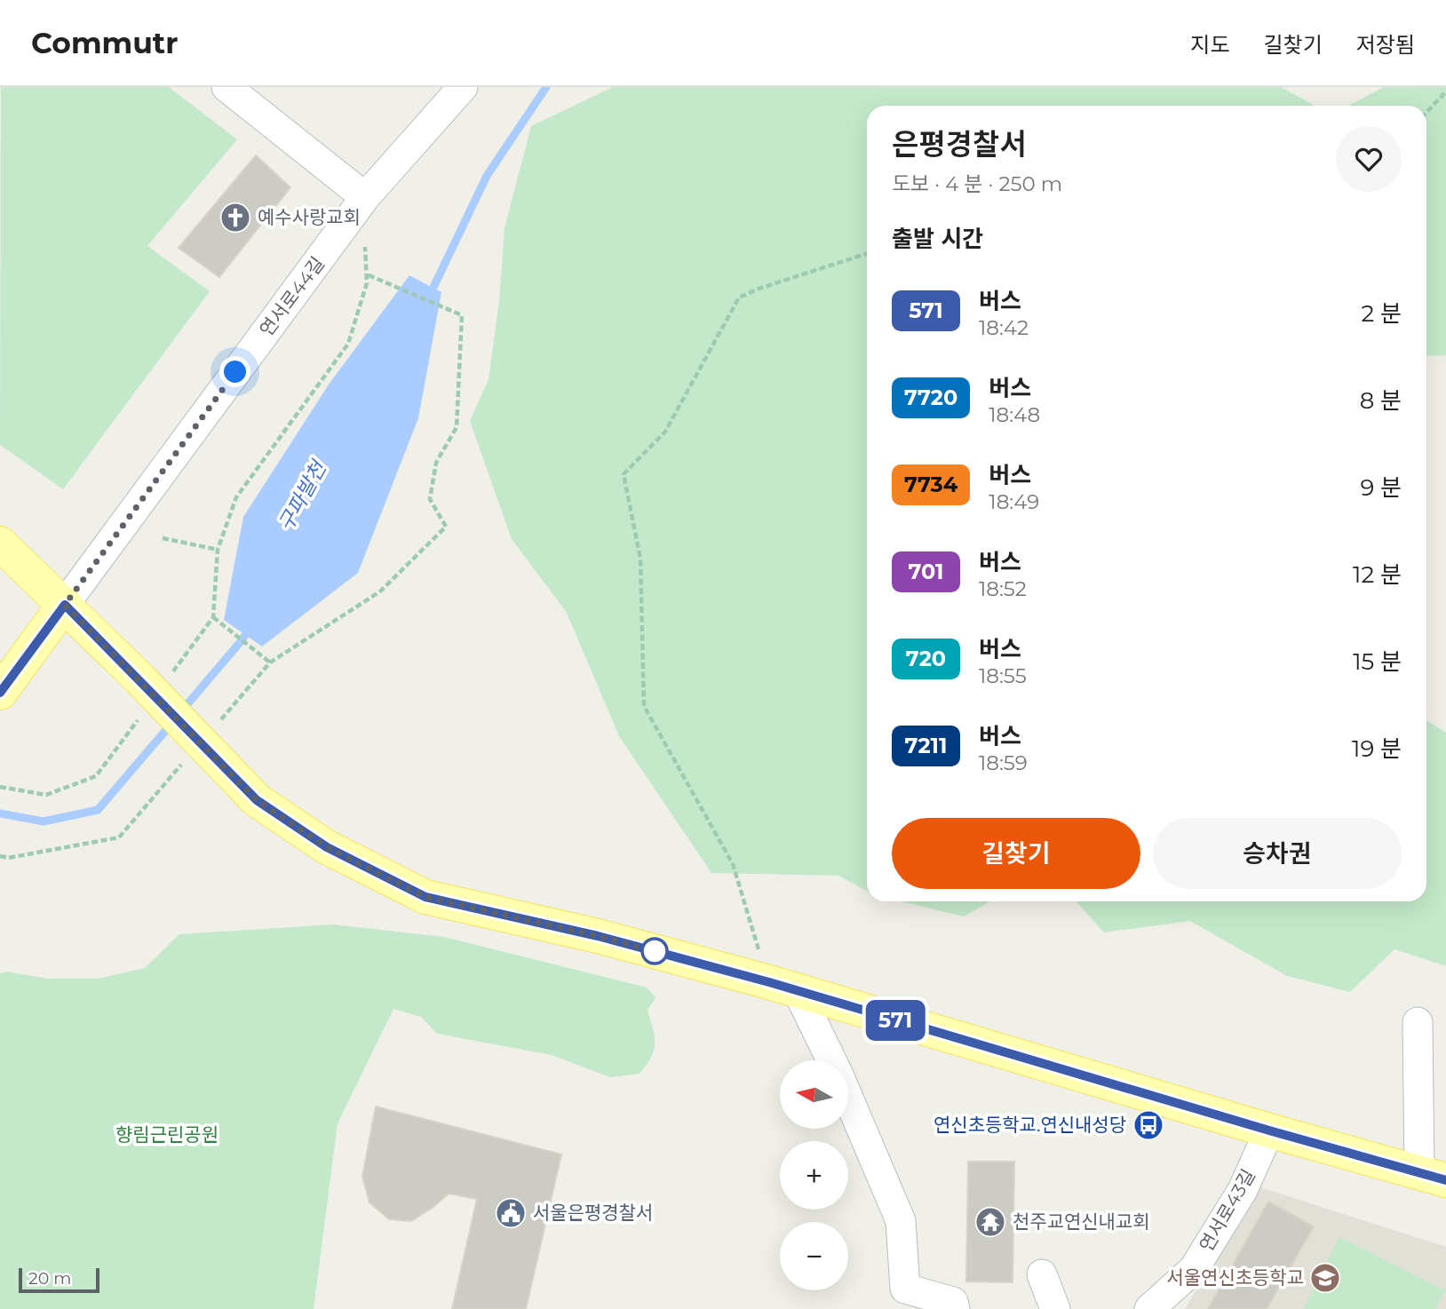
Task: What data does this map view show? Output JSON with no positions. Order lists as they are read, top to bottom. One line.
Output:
{"streets":{"street":["연서로44길","연서로43길"]},"water":["구파발천"],"parks":["향림근린공원"],"places":{"church":["예수사랑교회"],"bus stop":["연신초등학교.연신내성당"],"public building":["서울은평경찰서"],"temple":["천주교연신내교회"],"school or university":["서울연신초등학교"]},"lines":["bus line 571"],"scale_bar":"20 m","north":"left","page":{"header":"Commutr","nav":["지도","길찾기","저장됨"],"on_map":"571","heading":[["은평경찰서","도보 · 4 분 · 250 m"],"출발 시간"],"list":[{"mark":"571","name":"버스","note":"18:42","value":"2 분"},{"mark":"7720","name":"버스","note":"18:48","value":"8 분"},{"mark":"7734","name":"버스","note":"18:49","value":"9 분"},{"mark":"701","name":"버스","note":"18:52","value":"12 분"},{"mark":"720","name":"버스","note":"18:55","value":"15 분"},{"mark":"7211","name":"버스","note":"18:59","value":"19 분"}],"buttons":["길찾기","승차권"],"map_buttons":["+","−"],"scale":"20 m"}}
